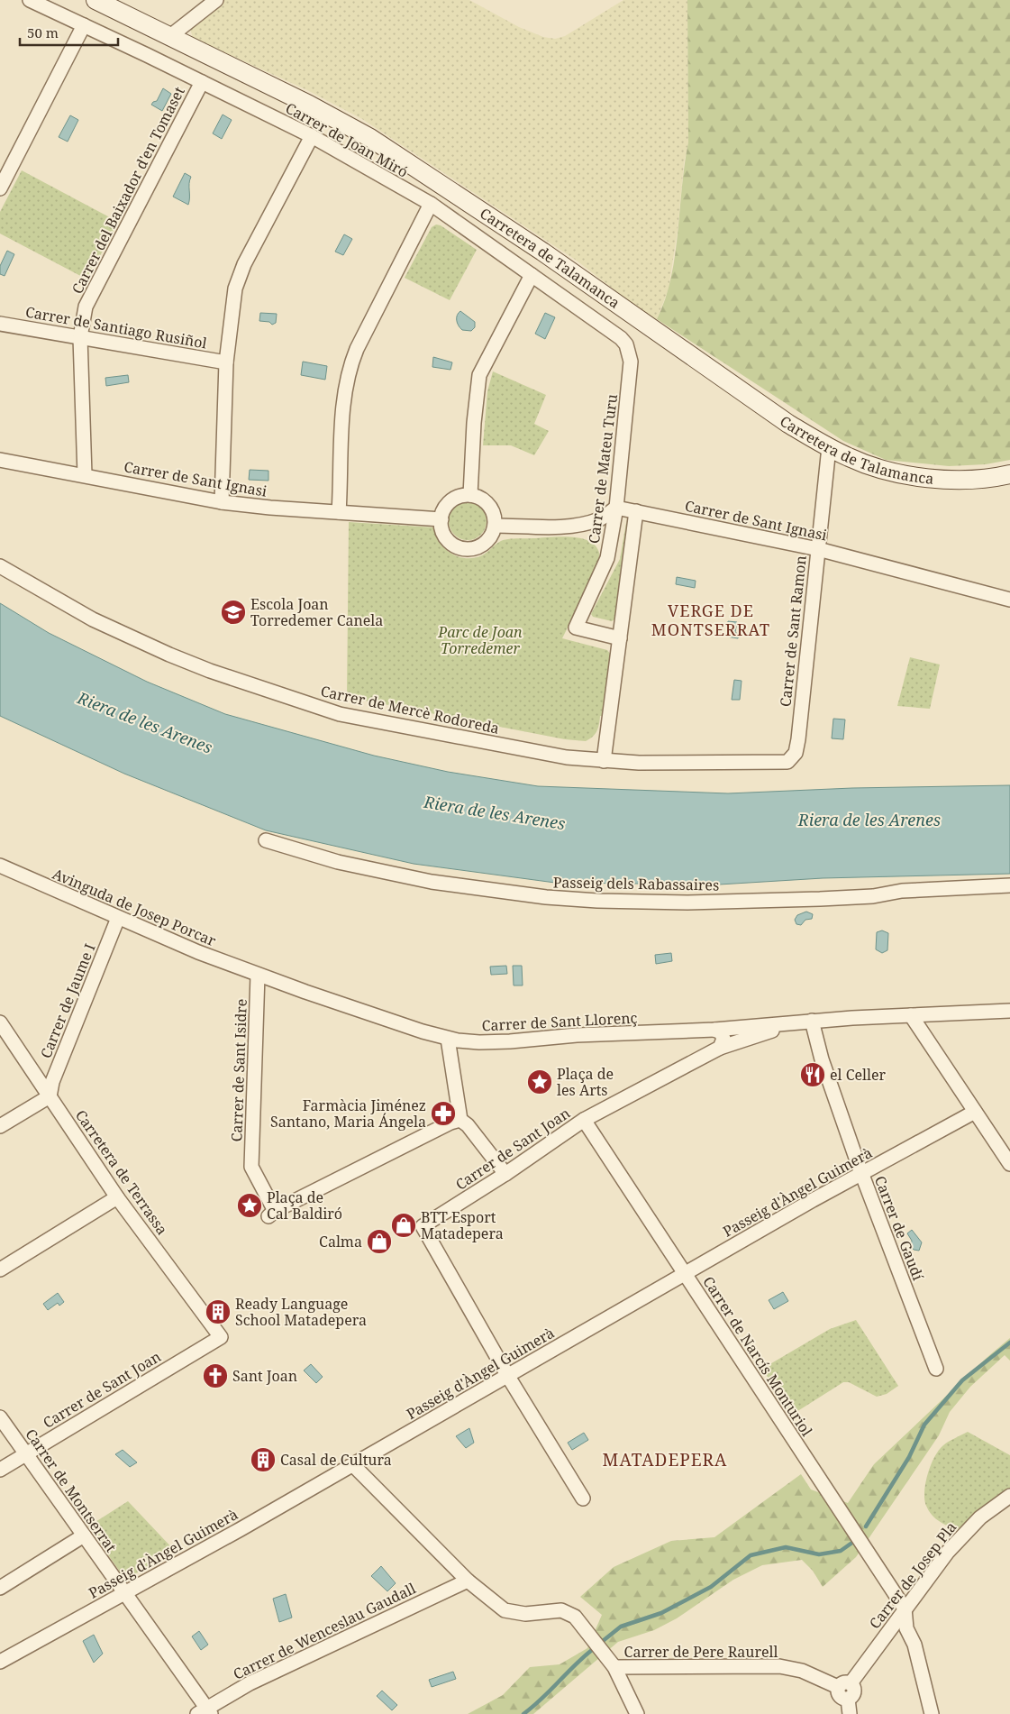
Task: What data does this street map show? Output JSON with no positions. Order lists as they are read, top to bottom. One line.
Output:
{"streets":{"street":["Carrer de Joan Miró","Carrer del Baixador d'en Tomaset","Carretera de Talamanca","Carrer de Santiago Rusiñol","Carrer de Mateu Turu","Carrer de Sant Ignasi","Carrer de Sant Ramon","Carrer de Mercè Rodoreda","Passeig dels Rabassaires","Avinguda de Josep Porcar","Carrer de Jaume I","Carrer de Sant Llorenç","Carrer de Sant Isidre","Carrer de Sant Joan","Carretera de Terrassa","Passeig d'Àngel Guimerà","Carrer de Gaudí","Carrer de Narcís Monturiol","Carrer de Montserrat","Carrer de Josep Pla","Carrer de Wenceslau Gaudall","Carrer de Pere Raurell"]},"crossings":[["Carrer de Joan Miró","Carrer del Baixador d'en Tomaset"],["Carrer de Joan Miró","Carrer de Mateu Turu"],["Carrer del Baixador d'en Tomaset","Carrer de Santiago Rusiñol"],["Carrer del Baixador d'en Tomaset","Carrer de Sant Ignasi"],["Carretera de Talamanca","Carrer de Sant Ramon"],["Carrer de Mateu Turu","Carrer de Sant Ignasi"],["Carrer de Sant Ignasi","Carrer de Sant Ramon"],["Carrer de Sant Ramon","Carrer de Mercè Rodoreda"],["Avinguda de Josep Porcar","Carrer de Jaume I"],["Avinguda de Josep Porcar","Carrer de Sant Llorenç"],["Avinguda de Josep Porcar","Carrer de Sant Isidre"],["Carrer de Jaume I","Carretera de Terrassa"],["Carrer de Sant Llorenç","Carrer de Sant Isidre"],["Carrer de Sant Llorenç","Carrer de Sant Joan"],["Carrer de Sant Llorenç","Carrer de Gaudí"],["Carrer de Sant Joan","Carretera de Terrassa"],["Carrer de Sant Joan","Passeig d'Àngel Guimerà"],["Carrer de Sant Joan","Carrer de Narcís Monturiol"],["Carrer de Sant Joan","Carrer de Montserrat"],["Passeig d'Àngel Guimerà","Carrer de Gaudí"],["Passeig d'Àngel Guimerà","Carrer de Narcís Monturiol"],["Passeig d'Àngel Guimerà","Carrer de Montserrat"],["Carrer de Narcís Monturiol","Carrer de Josep Pla"],["Carrer de Montserrat","Carrer de Wenceslau Gaudall"],["Carrer de Josep Pla","Carrer de Pere Raurell"]],"districts":["VERGE DE MONTSERRAT","MATADEPERA"],"water":["Riera de les Arenes"],"parks":["Parc de Joan Torredemer"],"places":{"school or university":["Escola Joan Torredemer Canela"],"restaurant":["el Celler"],"place":["Plaça de les Arts","Plaça de Cal Baldiró"],"pharmacy":["Farmàcia Jiménez Santano, Maria Ángela"],"shop":["BTT Esport Matadepera","Calma"],"building":["Ready Language School Matadepera","Casal de Cultura"],"church":["Sant Joan"]},"scale_bar":"50 m"}
